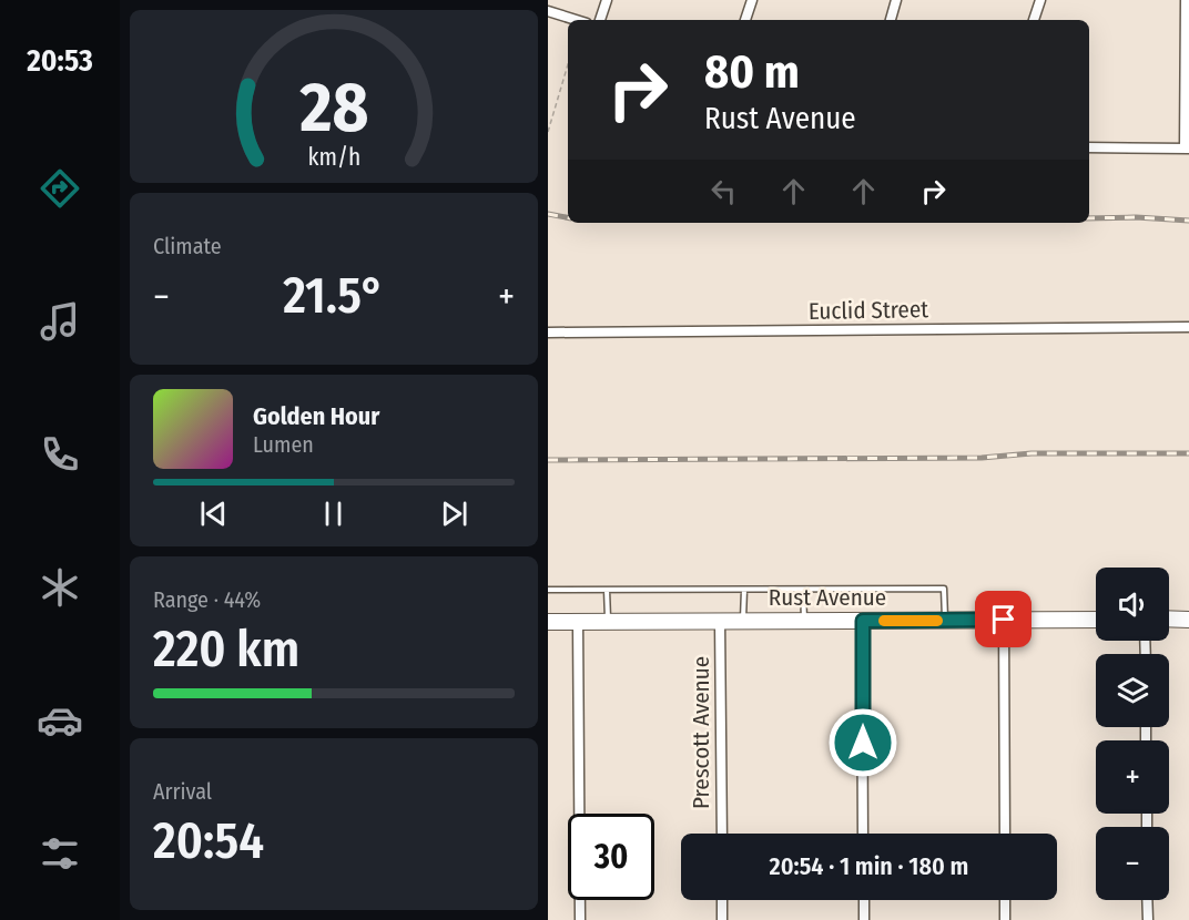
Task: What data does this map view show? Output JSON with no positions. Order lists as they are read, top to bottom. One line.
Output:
{"streets":{"highway":["Rust Avenue"],"street":["Euclid Street","Prescott Avenue"]},"crossings":[["Rust Avenue","Prescott Avenue"]],"page":{"tabs":"20:53","turn":["80 m","Rust Avenue"],"tile":["Climate",["Range · 44%","220 km"],["Arrival","20:54"]],"heat":["−","21.5°","+"],"song":["Golden Hour","Lumen"],"map_buttons":["+","−"],"limit":"30","trip":"20:54 · 1 min · 180 m","gauge":["28","km/h"]}}
